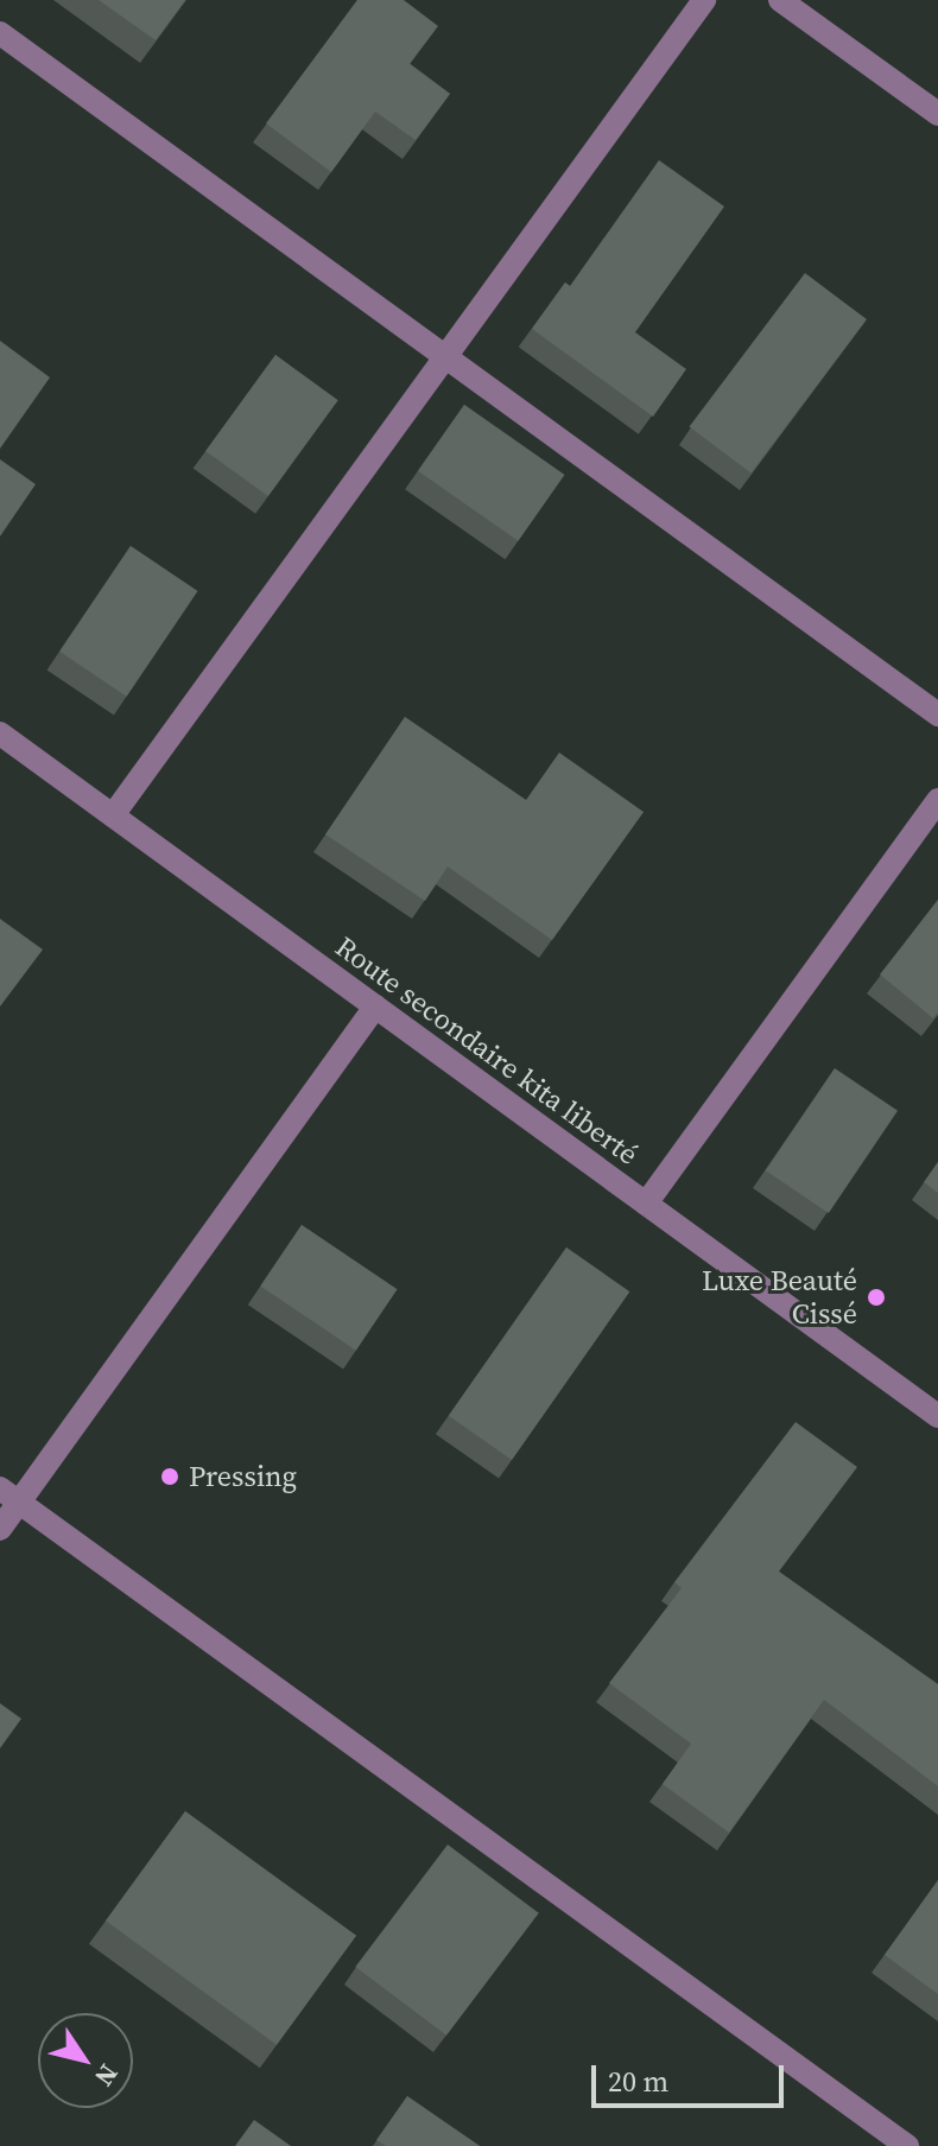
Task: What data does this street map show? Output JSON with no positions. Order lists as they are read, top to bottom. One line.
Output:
{"streets":{"street":["Route secondaire kita liberté"]},"places":["Luxe Beauté Cissé","Pressing"],"scale_bar":"20 m","north":"bottom right"}
